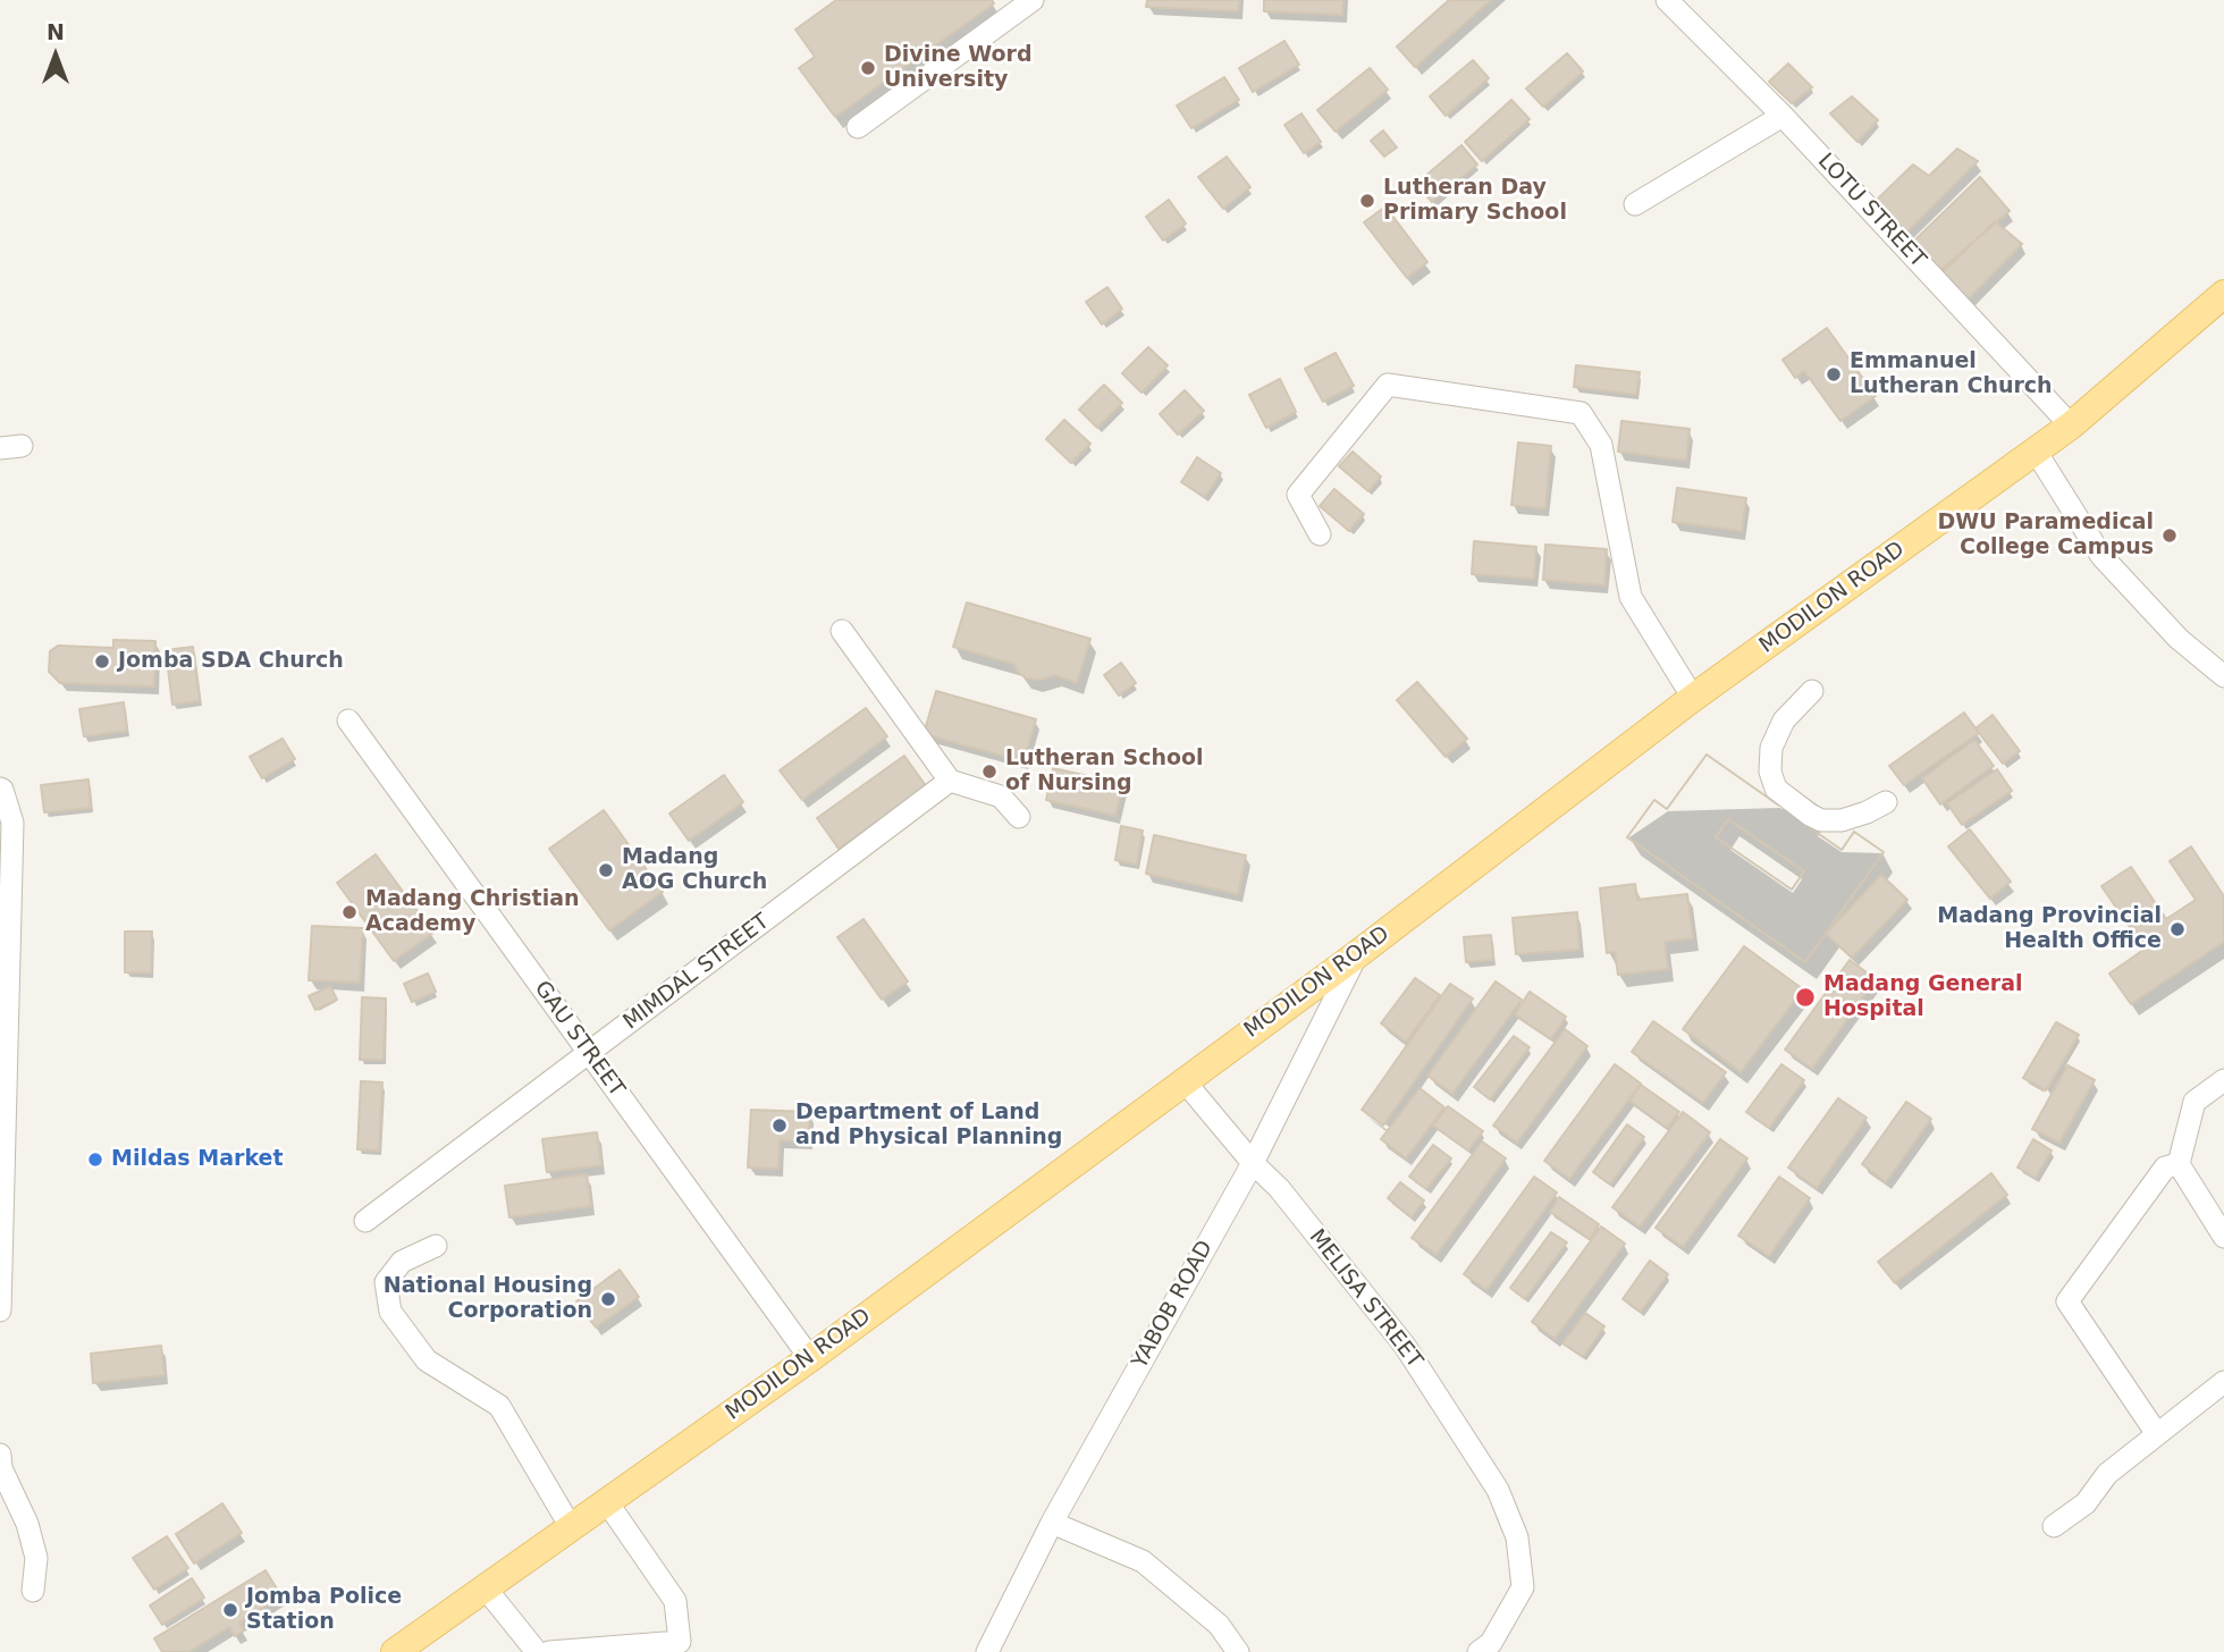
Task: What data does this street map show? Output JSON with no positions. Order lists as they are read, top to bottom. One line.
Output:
{"streets":{"main road":["MODILON ROAD"],"street":["LOTU STREET","MIMDAL STREET","GAU STREET","MELISA STREET","YABOB ROAD"]},"crossings":[["LOTU STREET","MODILON ROAD"],["MODILON ROAD","GAU STREET"],["MODILON ROAD","MELISA STREET"],["MODILON ROAD","YABOB ROAD"],["MIMDAL STREET","GAU STREET"],["MELISA STREET","YABOB ROAD"]],"places":["Divine Word University","Lutheran Day Primary School","Emmanuel Lutheran Church","DWU Paramedical College Campus","Jomba SDA Church","Lutheran School of Nursing","Madang AOG Church","Madang Christian Academy","Madang Provincial Health Office","Madang General Hospital","Department of Land and Physical Planning","Mildas Market","National Housing Corporation","Jomba Police Station"],"north":"top"}
